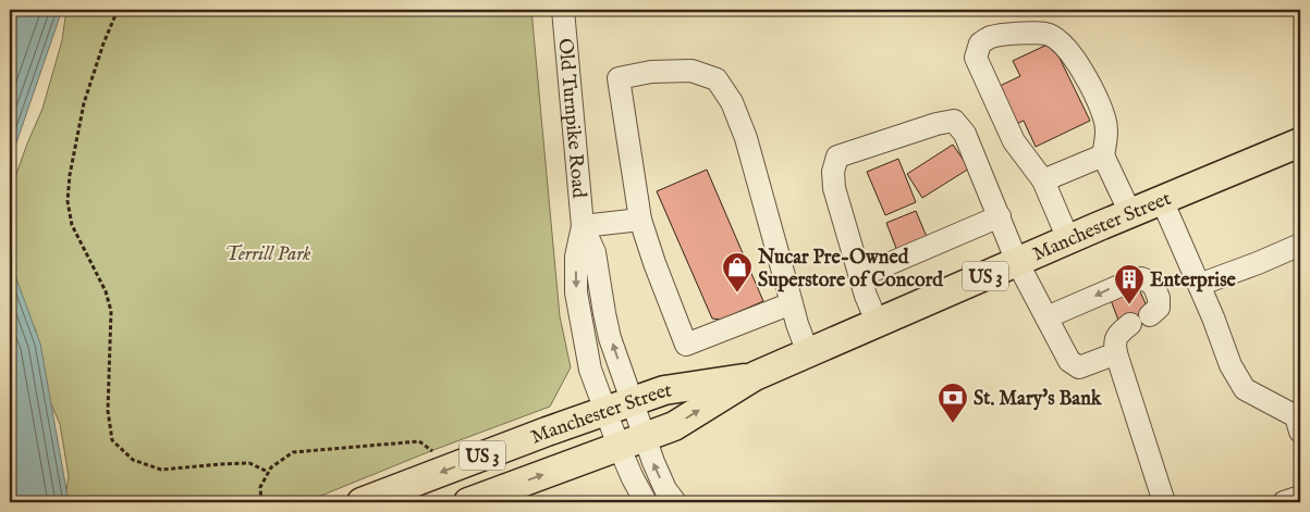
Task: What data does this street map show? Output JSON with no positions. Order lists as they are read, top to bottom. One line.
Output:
{"streets":{"main road":["Manchester Street","US 3"],"street":["Old Turnpike Road"]},"crossings":[["Old Turnpike Road","Manchester Street"]],"parks":["Terrill Park"],"places":{"shop":["Nucar Pre-Owned Superstore of Concord"],"building":["Enterprise"],"bank":["St. Mary's Bank"]}}
